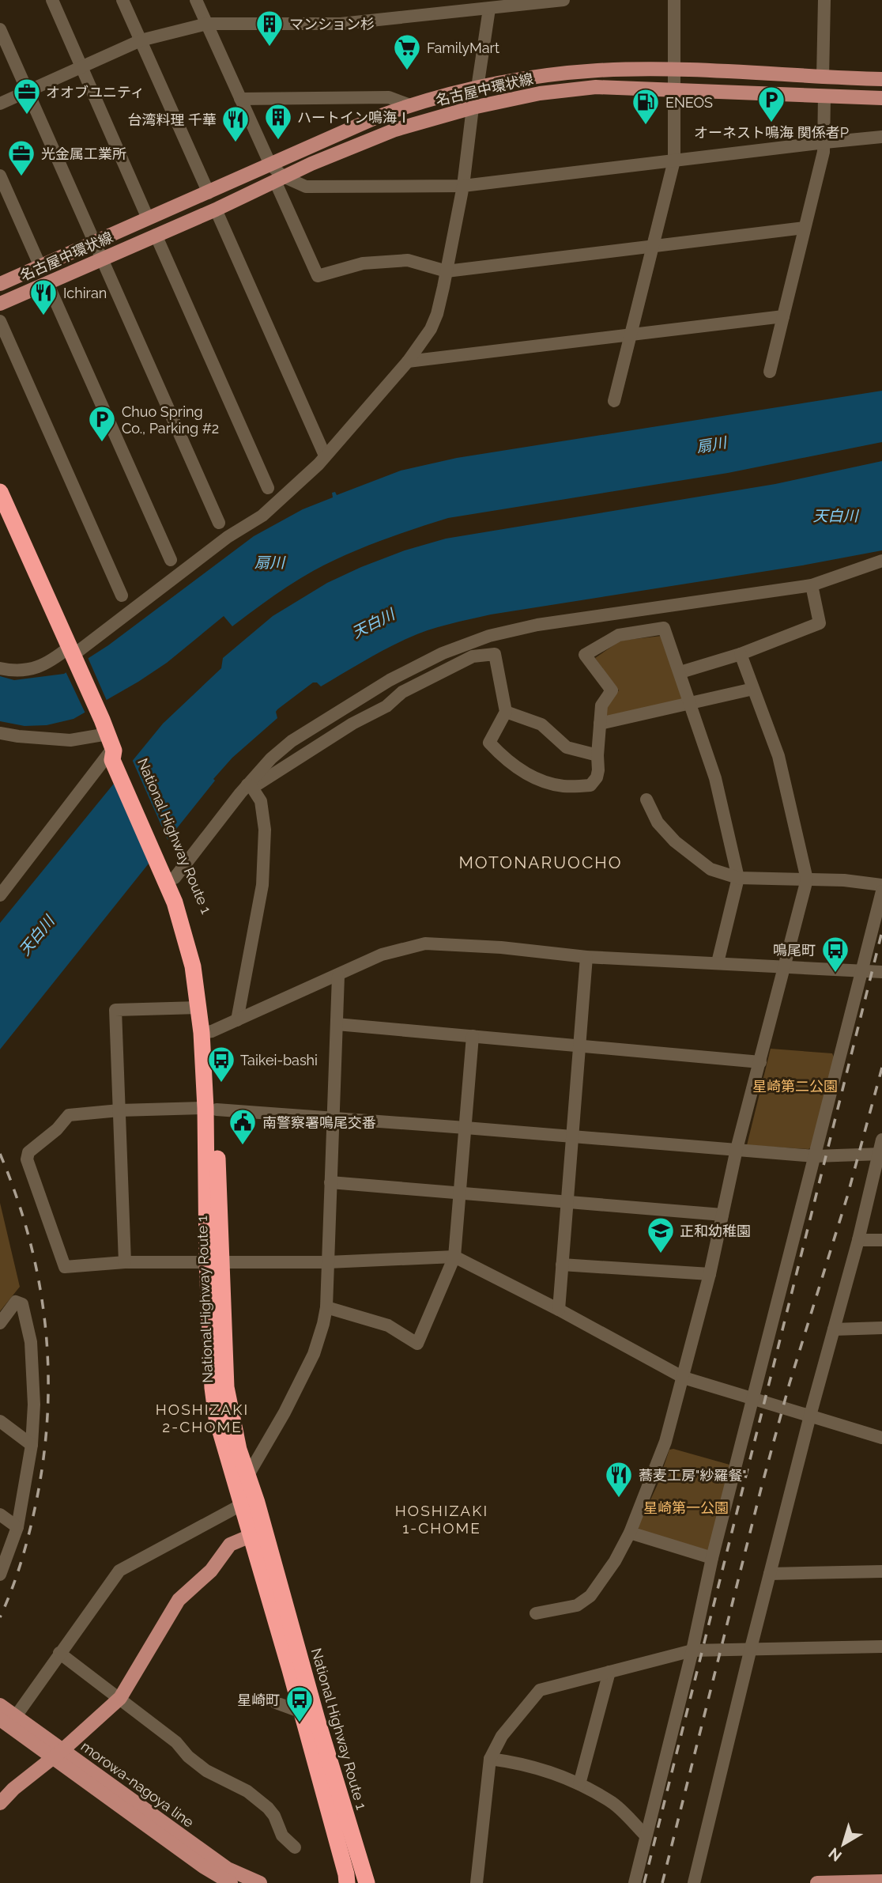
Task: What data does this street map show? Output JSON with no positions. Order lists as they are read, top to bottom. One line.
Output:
{"streets":{"highway":["National Highway Route 1"],"main road":["名古屋中環状線","morowa-nagoya line"]},"districts":["MOTONARUOCHO","HOSHIZAKI 2-CHOME","HOSHIZAKI 1-CHOME"],"water":["扇川","天白川"],"parks":["星崎第二公園","星崎第一公園"],"places":{"building":["マンション杉","ハートイン鳴海Ⅰ"],"supermarket":["FamilyMart"],"office":["オオブユニティ","光金属工業所"],"parking":["オーネスト鳴海 関係者P","Chuo Spring Co., Parking #2"],"fuel station":["ENEOS"],"restaurant":["台湾料理 千華","Ichiran","蕎麦工房\"紗羅餐\""],"bus stop":["鳴尾町","Taikei-bashi","星崎町"],"public building":["南警察署鳴尾交番"],"school or university":["正和幼稚園"]},"north":"bottom left"}
